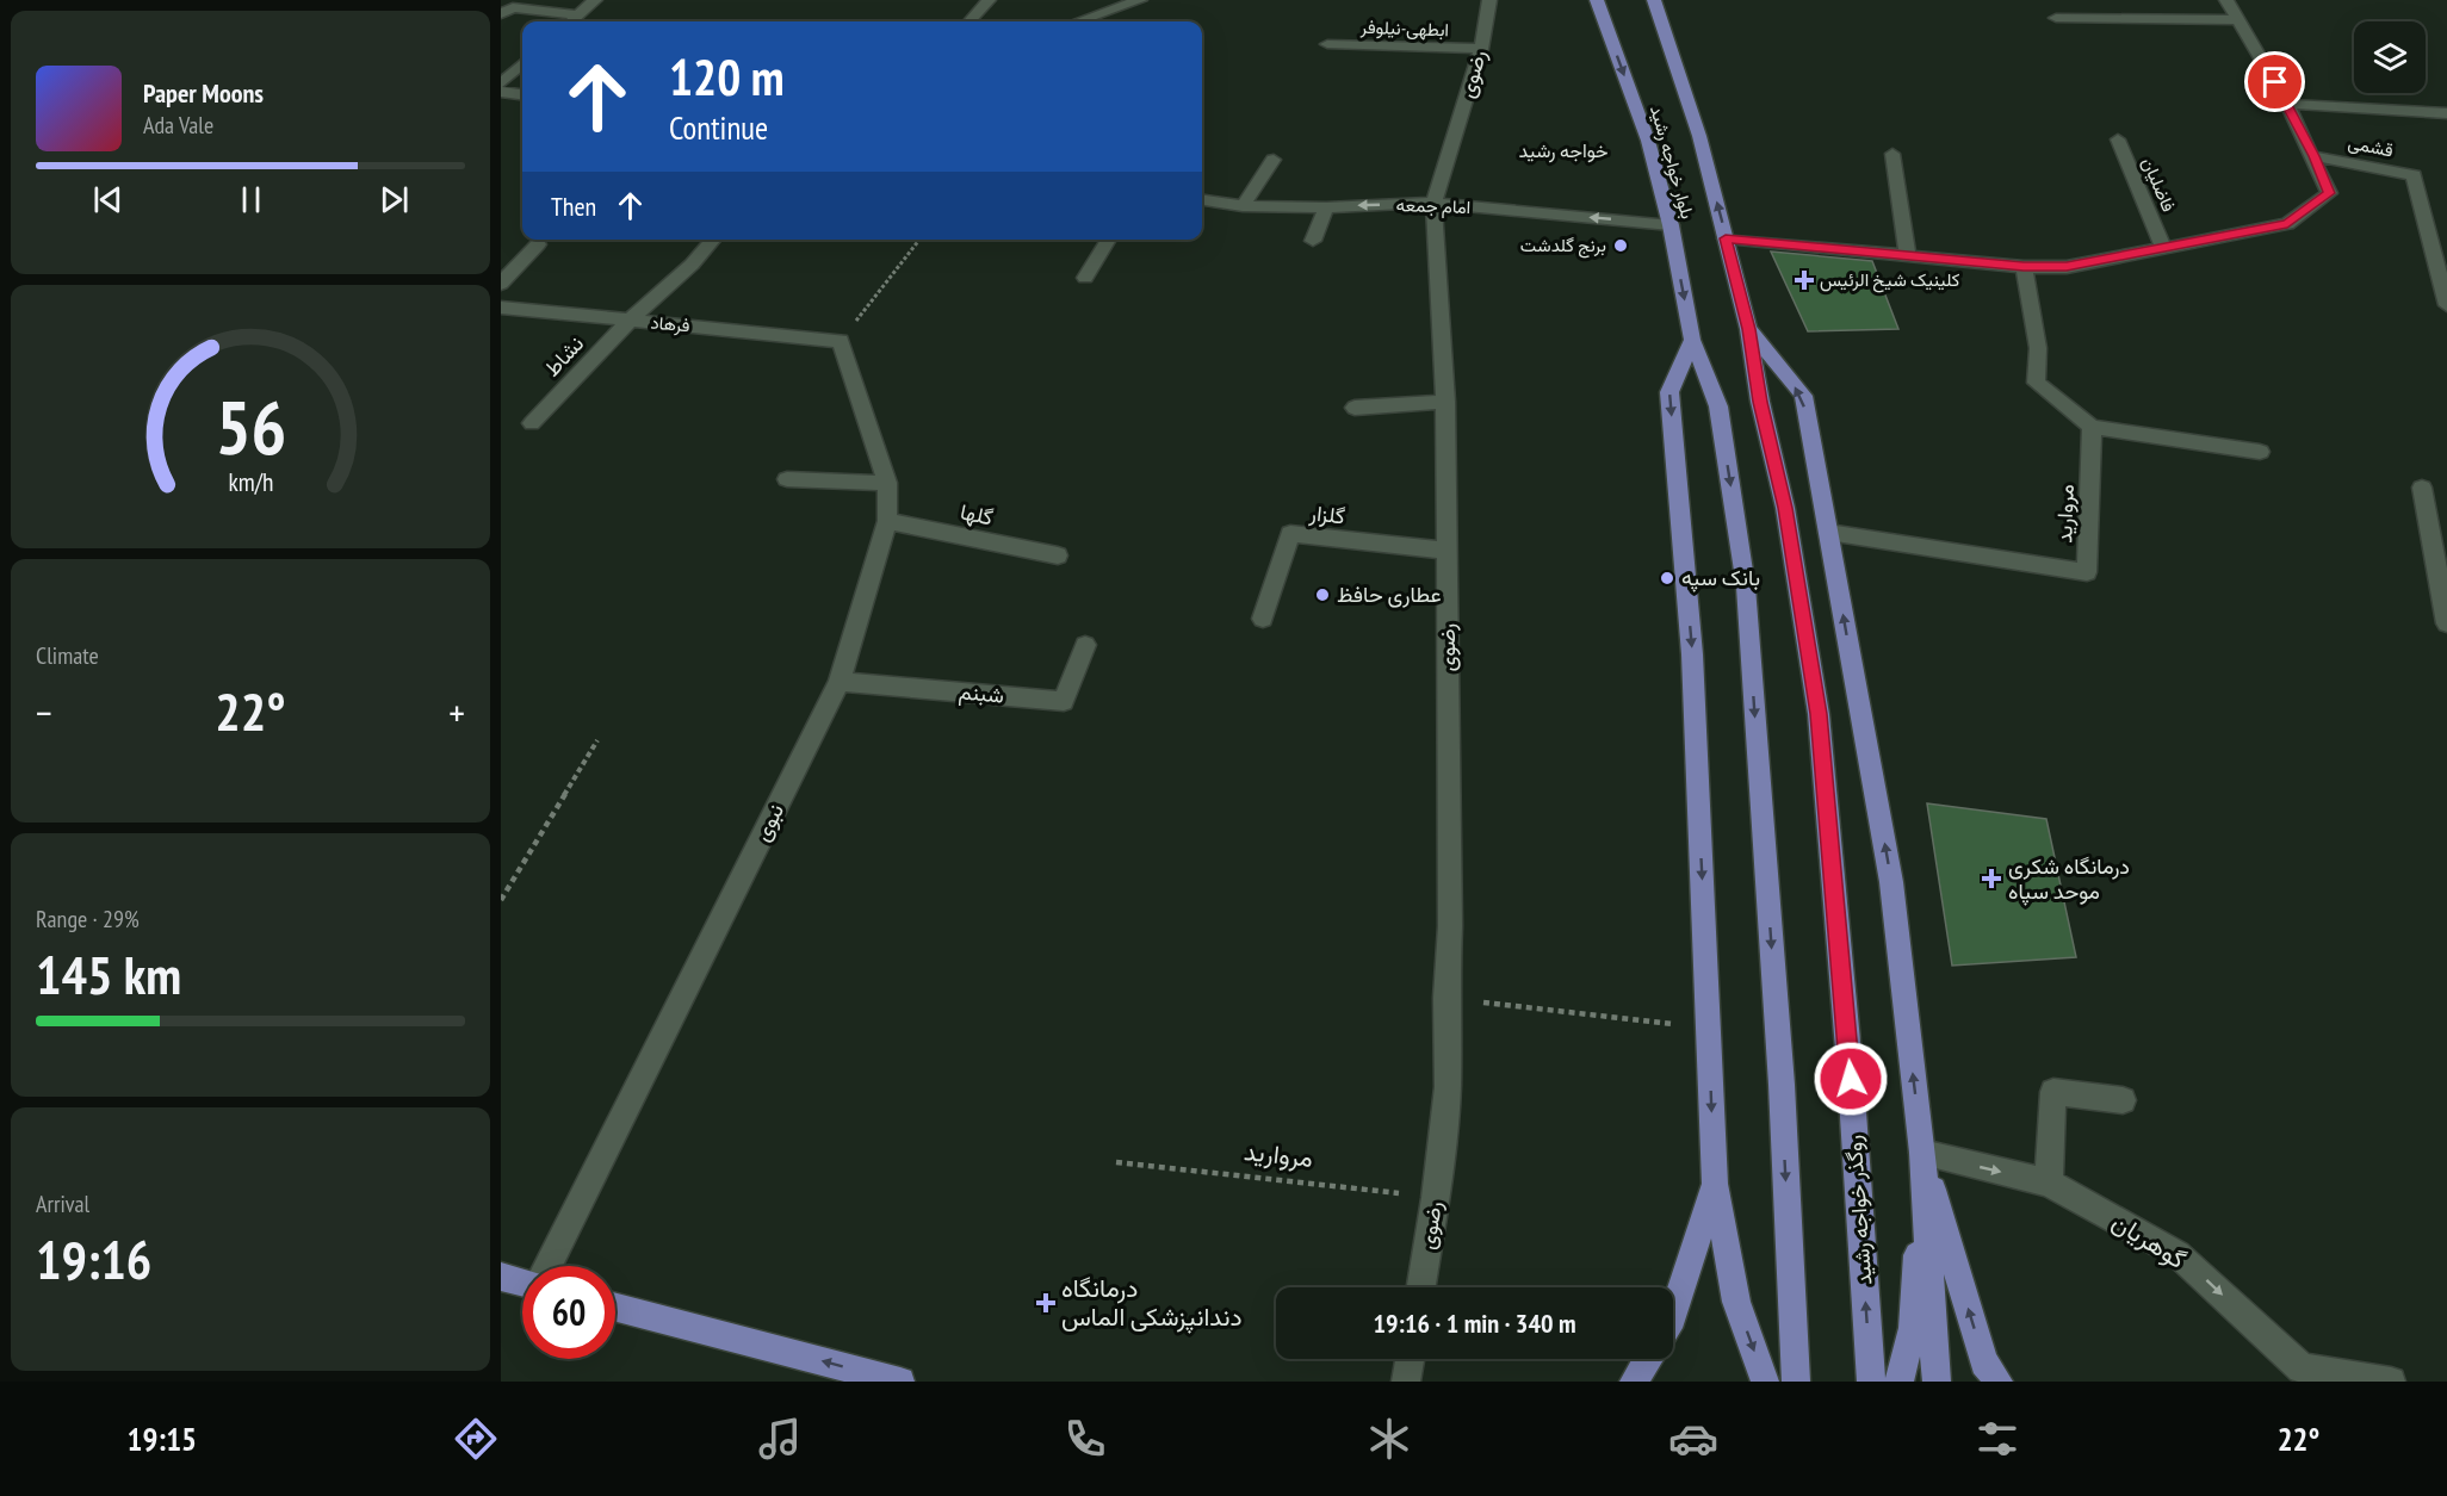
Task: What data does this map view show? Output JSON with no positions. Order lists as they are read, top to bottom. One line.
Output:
{"streets":{"main road":["بلوار خواجه رشید","روگذر خواجه رشید"],"street":["ابطهی-نیلوفر","رضوی","قشمی","فاضلیان","امام جمعه","فرهاد","نشاط","مروارید","گلها","گلزار","شبنم","نبوی","گوهریان"]},"crossings":[["ابطهی-نیلوفر","رضوی"],["رضوی","امام جمعه"],["رضوی","مروارید"],["رضوی","گلزار"],["بلوار خواجه رشید","امام جمعه"],["بلوار خواجه رشید","روگذر خواجه رشید"],["فرهاد","نشاط"],["فرهاد","نبوی"],["گلها","نبوی"],["شبنم","نبوی"]],"one_way":["امام جمعه","گوهریان"],"districts":["خواجه رشید"],"places":{"other":["برنج گلدشت","بانک سپه","عطاری حافظ"],"health":["کلینیک شیخ الرئیس","درمانگاه شکری موحد سپاه","درمانگاه دندانپزشکی الماس"]},"page":{"turn":["120 m","Continue"],"song":["Paper Moons","Ada Vale"],"then":"Then","tile":["Climate",["Range · 29%","145 km"],["Arrival","19:16"]],"heat":["−","22°","+"],"limit":"60","trip":"19:16 · 1 min · 340 m","tabs":["19:15","22°"],"gauge":["56","km/h"]}}
